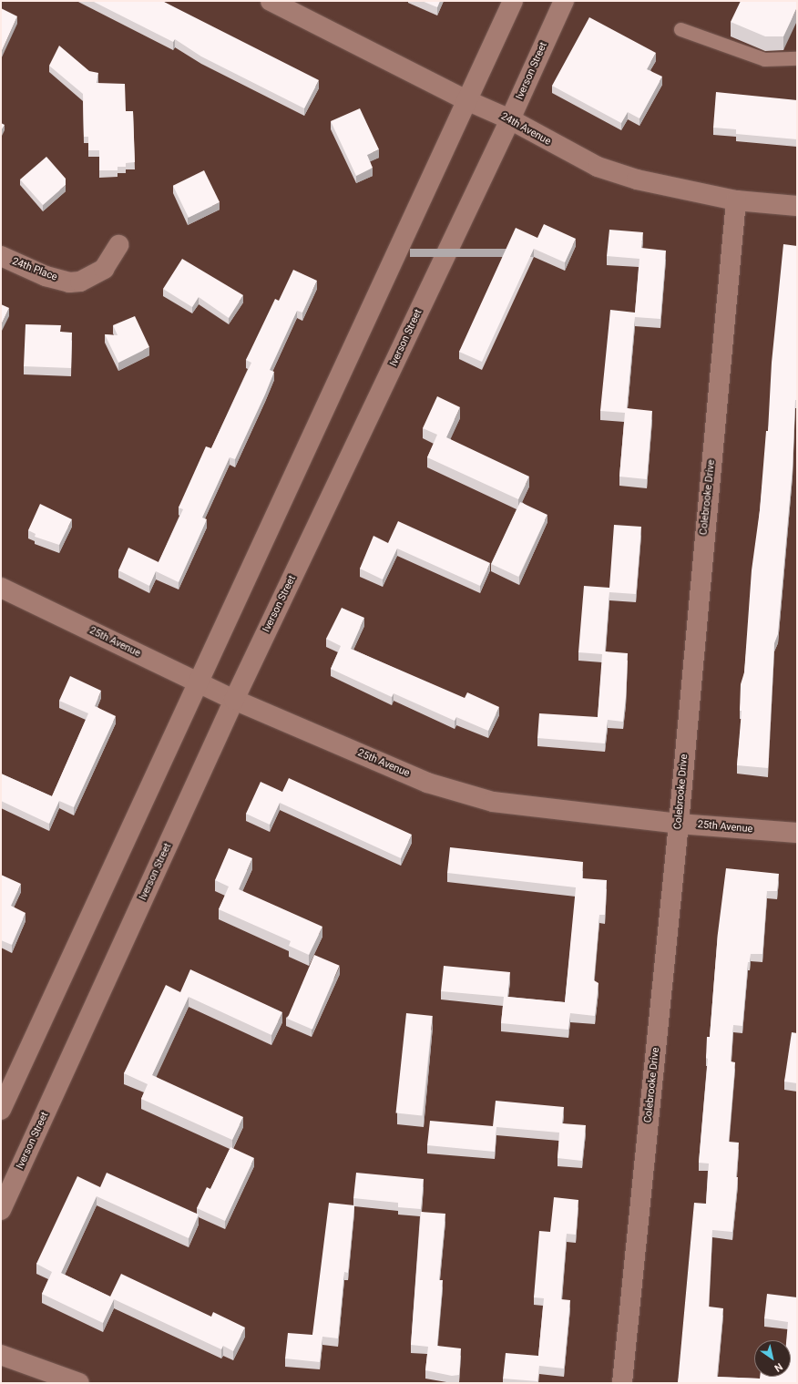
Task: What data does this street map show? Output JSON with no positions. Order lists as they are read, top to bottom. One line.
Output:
{"streets":{"street":["Iverson Street","24th Avenue","24th Place","Colebrooke Drive","25th Avenue"]},"crossings":[["Iverson Street","24th Avenue"],["Iverson Street","25th Avenue"],["24th Avenue","Colebrooke Drive"],["Colebrooke Drive","25th Avenue"]],"north":"bottom right"}
